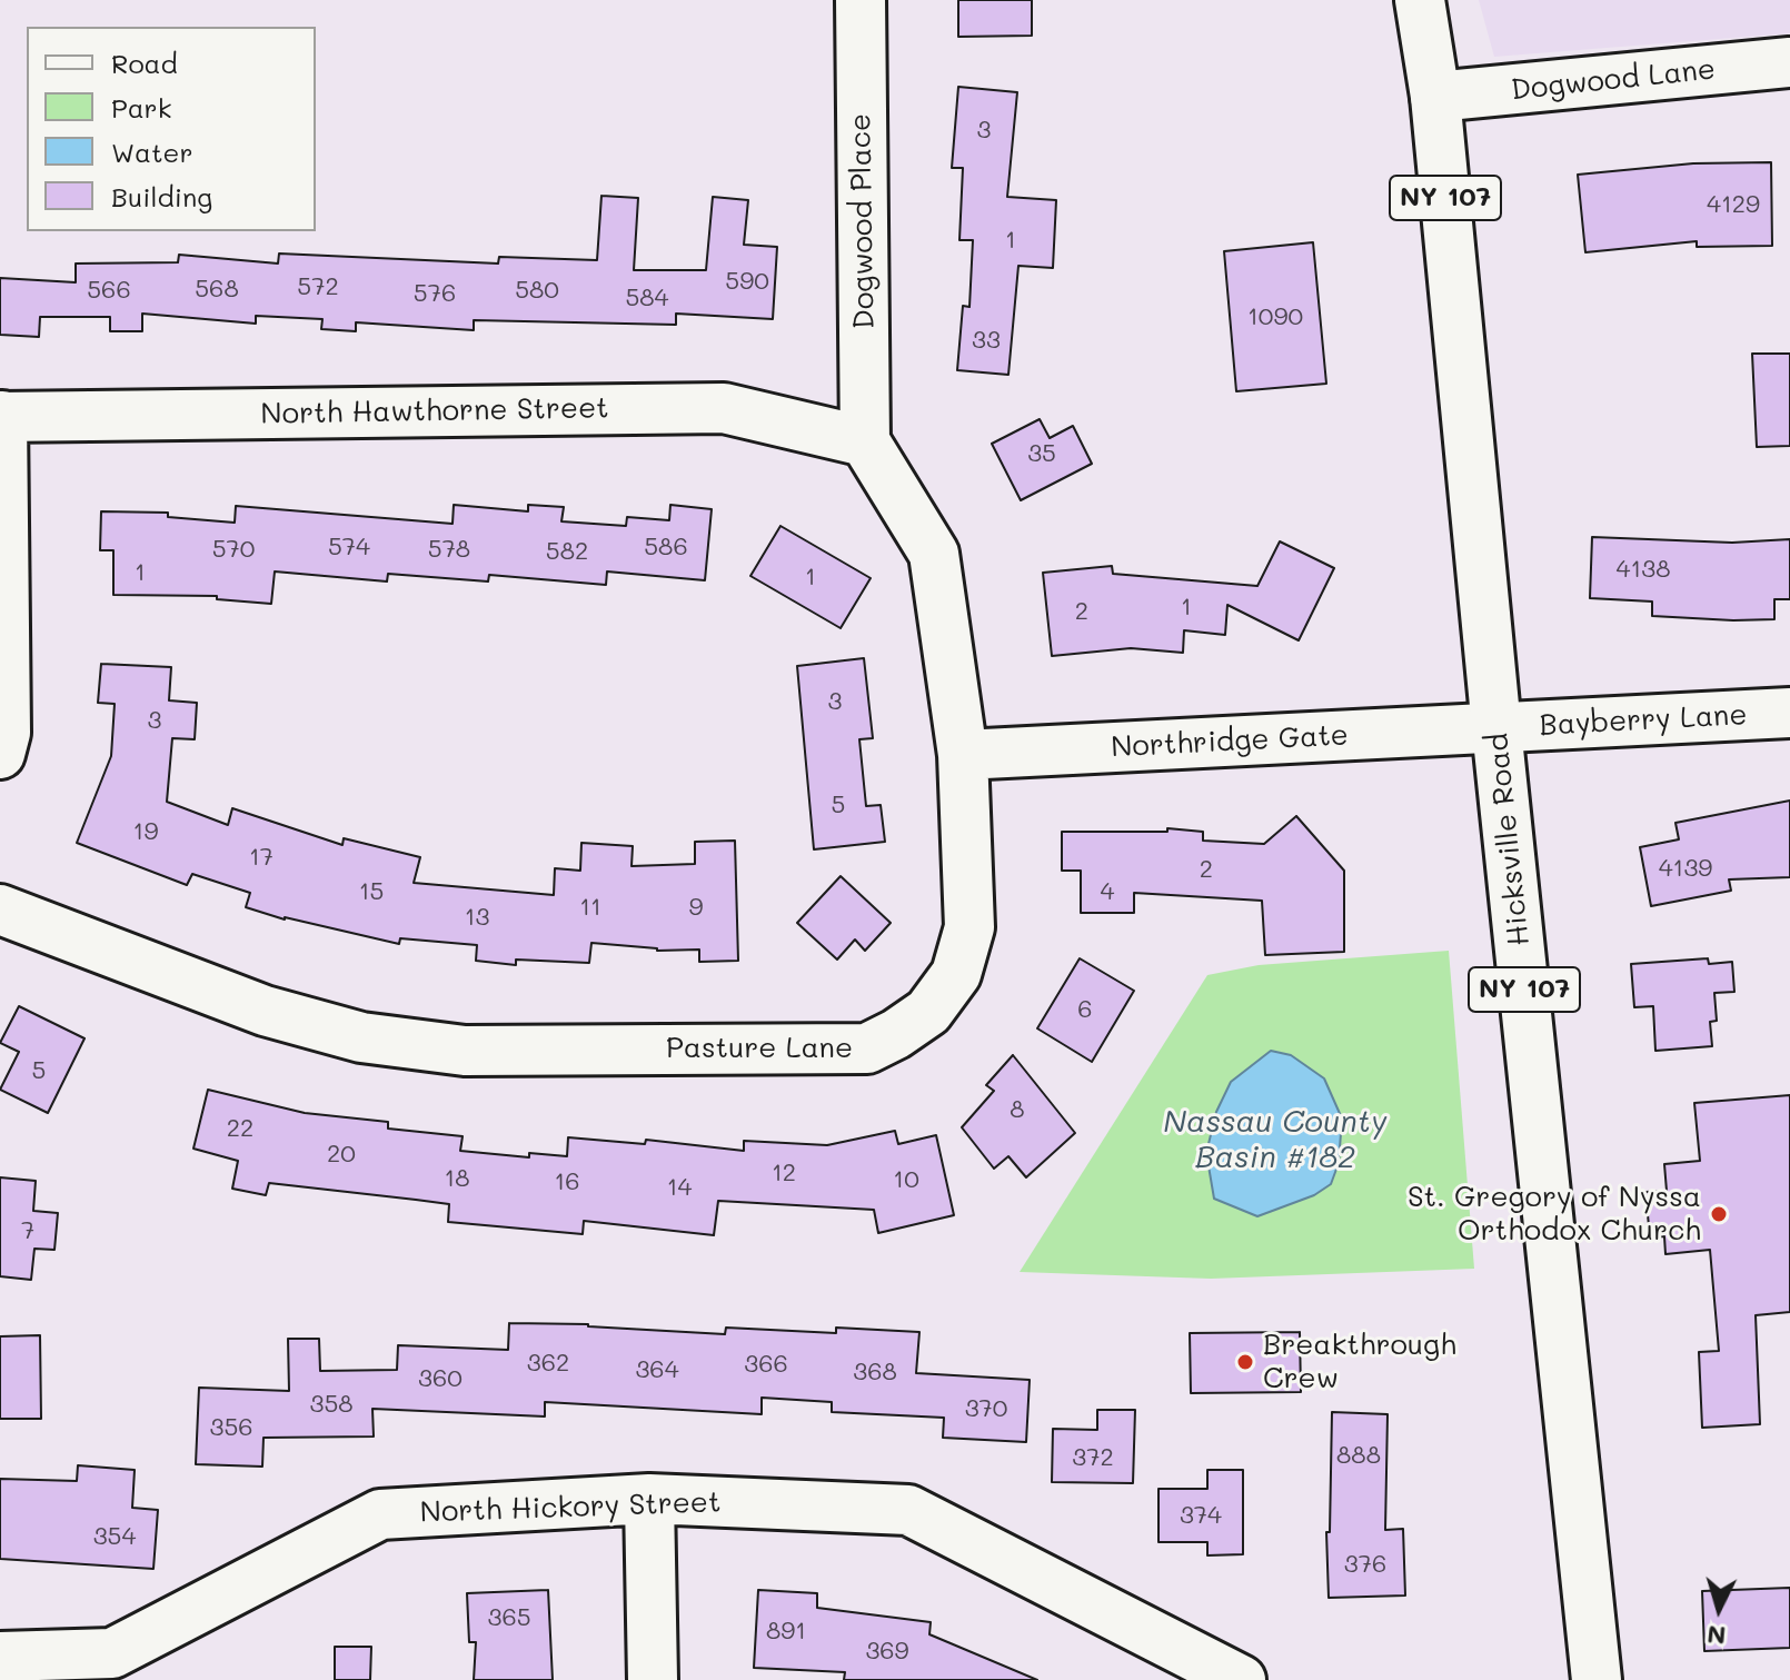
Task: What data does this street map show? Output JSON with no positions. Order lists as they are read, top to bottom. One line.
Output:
{"streets":{"street":["Dogwood Lane","NY 107","Dogwood Place","North Hawthorne Street","Bayberry Lane","Northridge Gate","Hicksville Road","Pasture Lane","North Hickory Street"]},"crossings":[["Dogwood Lane","Hicksville Road"],["Dogwood Place","North Hawthorne Street"],["Dogwood Place","Pasture Lane"],["North Hawthorne Street","Pasture Lane"],["Bayberry Lane","Northridge Gate"],["Bayberry Lane","Hicksville Road"],["Northridge Gate","Hicksville Road"],["Northridge Gate","Pasture Lane"]],"water":["Nassau County Basin #182"],"places":["St. Gregory of Nyssa Orthodox Church","Breakthrough Crew"],"house_numbers":["3","4129","1","590","572","568","566","580","576","584","1090","33","35","574","586","570","578","582","4138","1","1","1","2","3","3","5","19","17","4139","2","15","4","11","9","13","6","5","8","22","20","12","18","10","16","14","7","362","366","364","368","360","358","370","356","888","372","374","354","376","365","891","369"],"legend":["Road","Park","Water","Building"],"north":"bottom"}
